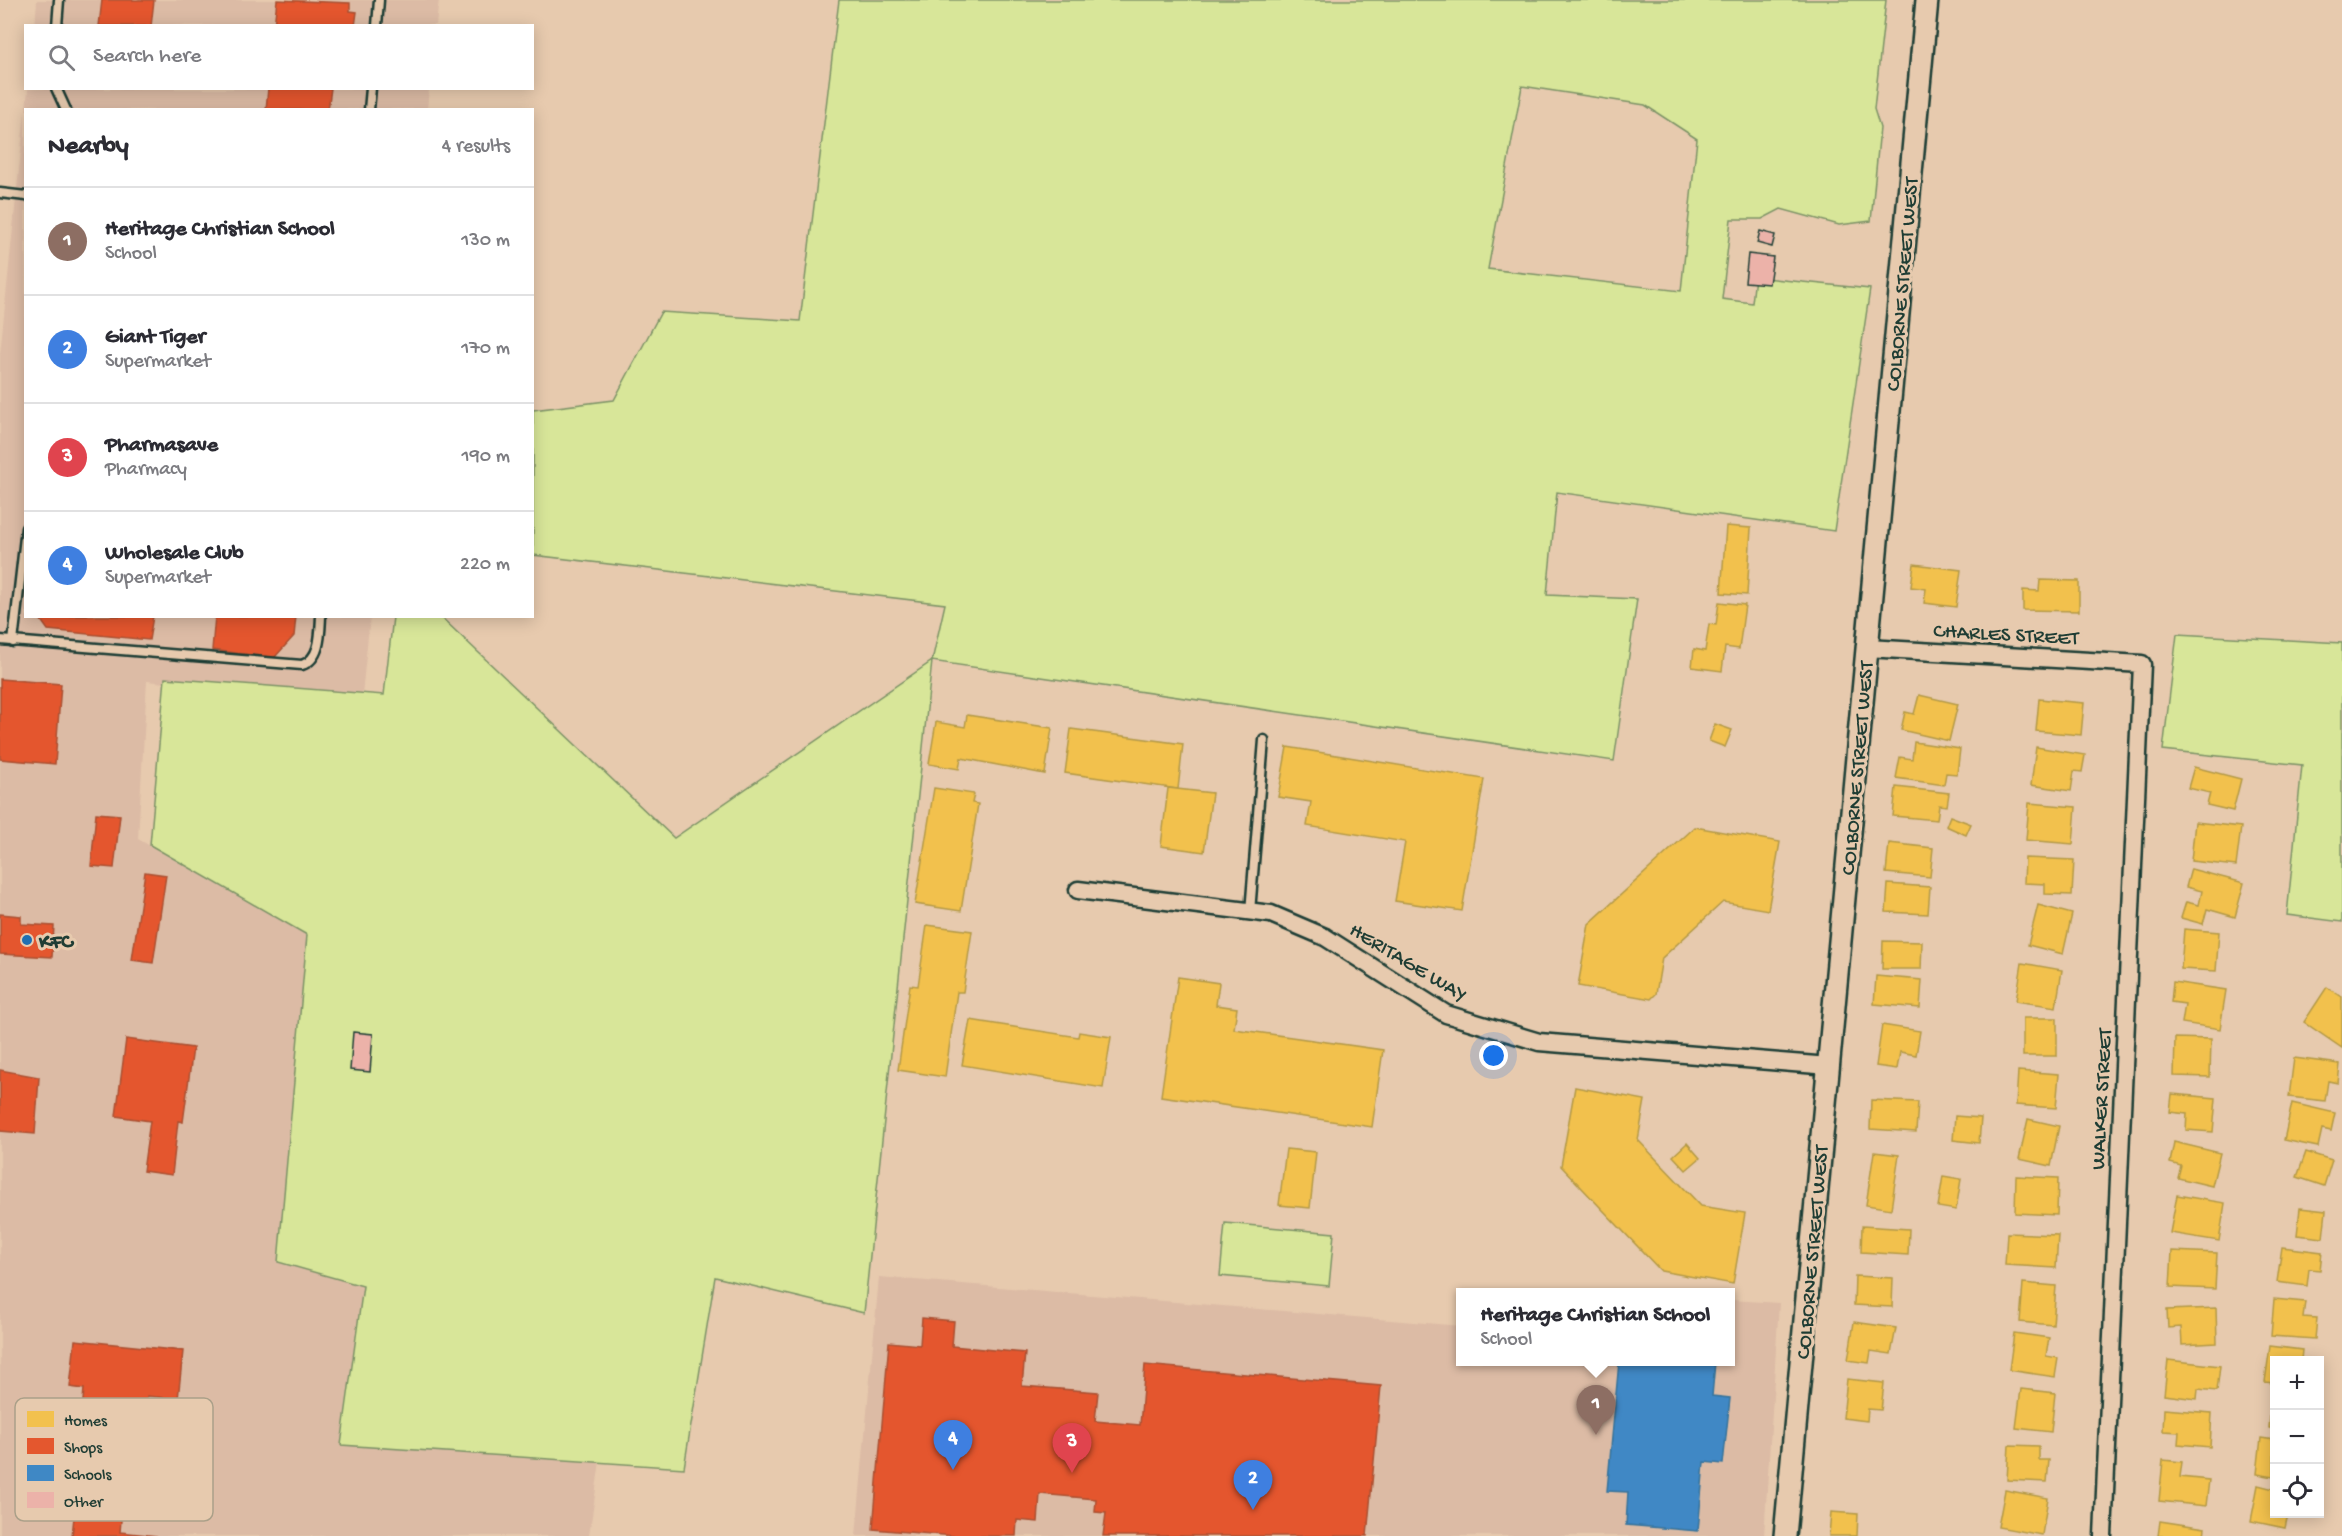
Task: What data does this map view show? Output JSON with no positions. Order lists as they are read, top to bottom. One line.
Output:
{"streets":{"street":["COLBORNE STREET WEST","CHARLES STREET","HERITAGE WAY","WALKER STREET"]},"crossings":[["COLBORNE STREET WEST","CHARLES STREET"],["COLBORNE STREET WEST","HERITAGE WAY"],["CHARLES STREET","WALKER STREET"]],"places":["KFC"],"legend":["Homes","Shops","Schools","Other"],"page":{"search":"Search here","heading":["Nearby","4 results"],"list":[{"mark":"1","name":"Heritage Christian School","note":"School","value":"130 m"},{"mark":"2","name":"Giant Tiger","note":"Supermarket","value":"170 m"},{"mark":"3","name":"Pharmasave","note":"Pharmacy","value":"190 m"},{"mark":"4","name":"Wholesale Club","note":"Supermarket","value":"220 m"}],"popup":["Heritage Christian School","School"],"map_buttons":["+","−"],"pins":["1","4","3","2"]}}
